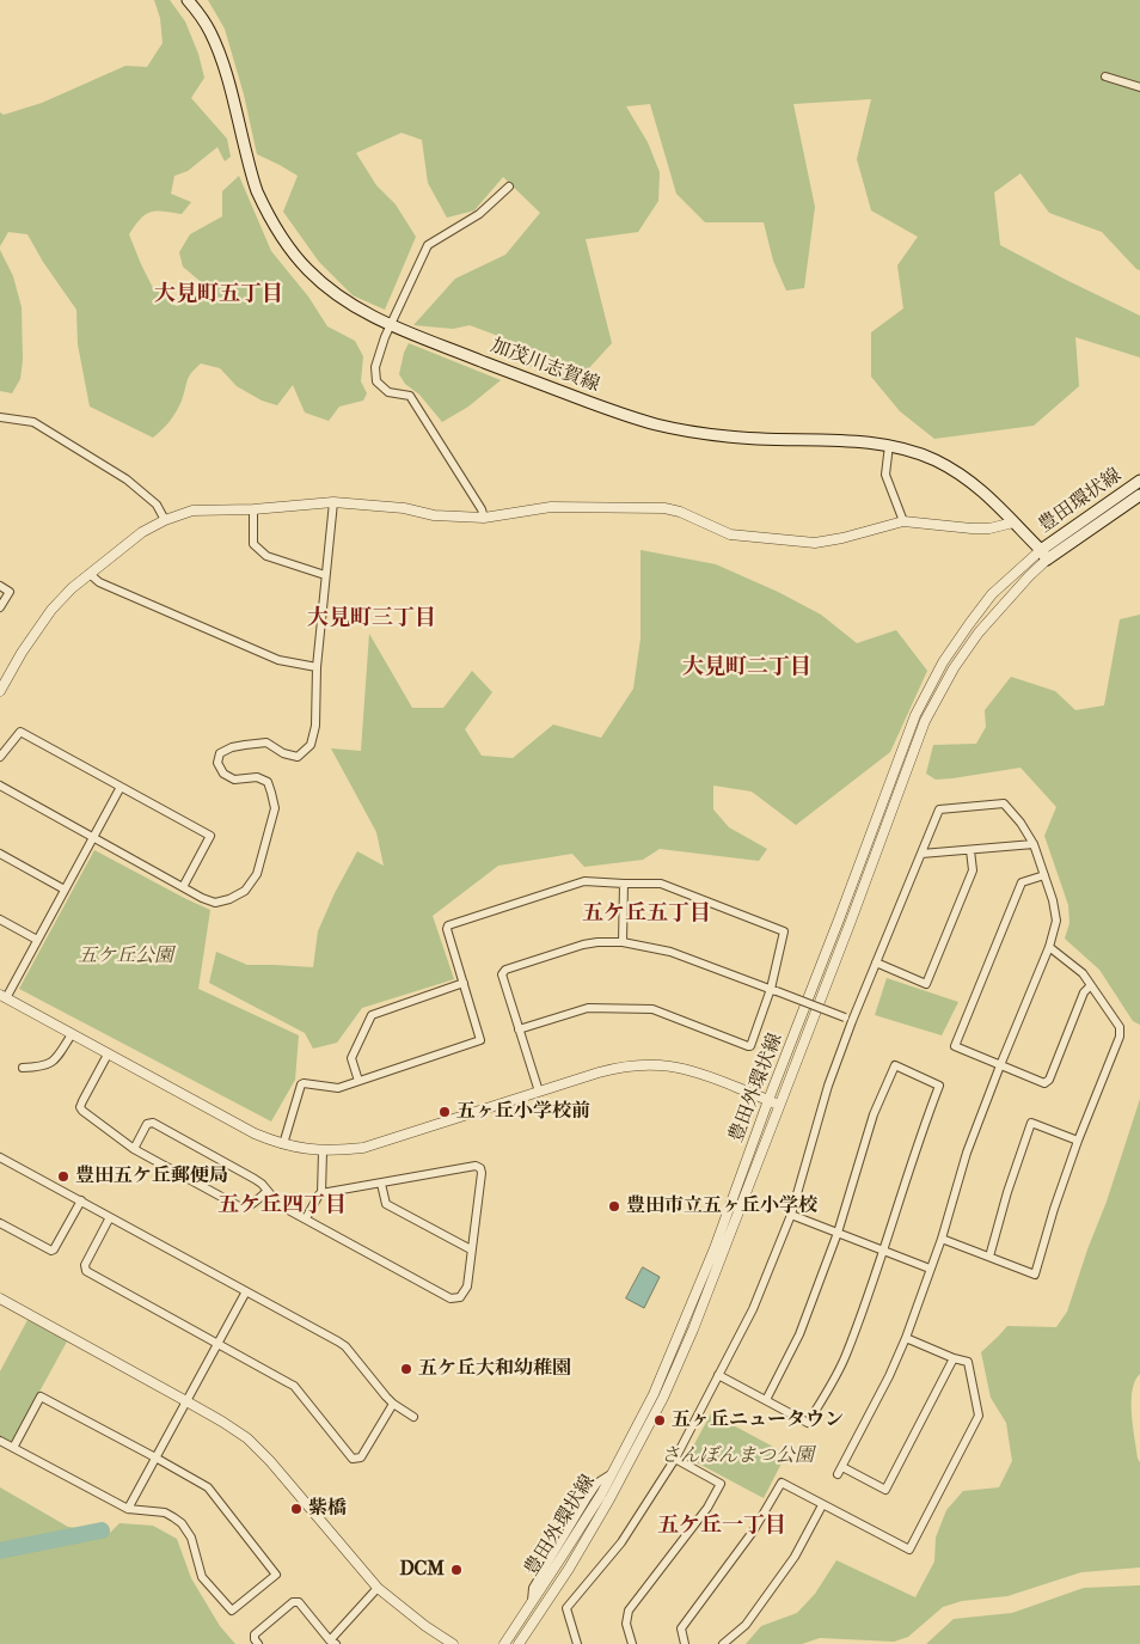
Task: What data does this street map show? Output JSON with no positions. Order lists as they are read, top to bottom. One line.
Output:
{"streets":{"main road":["加茂川志賀線","豊田環状線"],"street":["豊田外環状線"]},"crossings":[["加茂川志賀線","豊田環状線"],["加茂川志賀線","豊田外環状線"],["豊田環状線","豊田外環状線"]],"districts":["大見町五丁目","大見町三丁目","大見町二丁目","五ケ丘五丁目","五ケ丘四丁目","五ケ丘一丁目"],"parks":["五ケ丘公園","さんぼんまつ公園"],"places":["五ヶ丘小学校前","豊田五ケ丘郵便局","豊田市立五ヶ丘小学校","五ケ丘大和幼稚園","五ヶ丘ニュータウン","紫橋","DCM"]}
